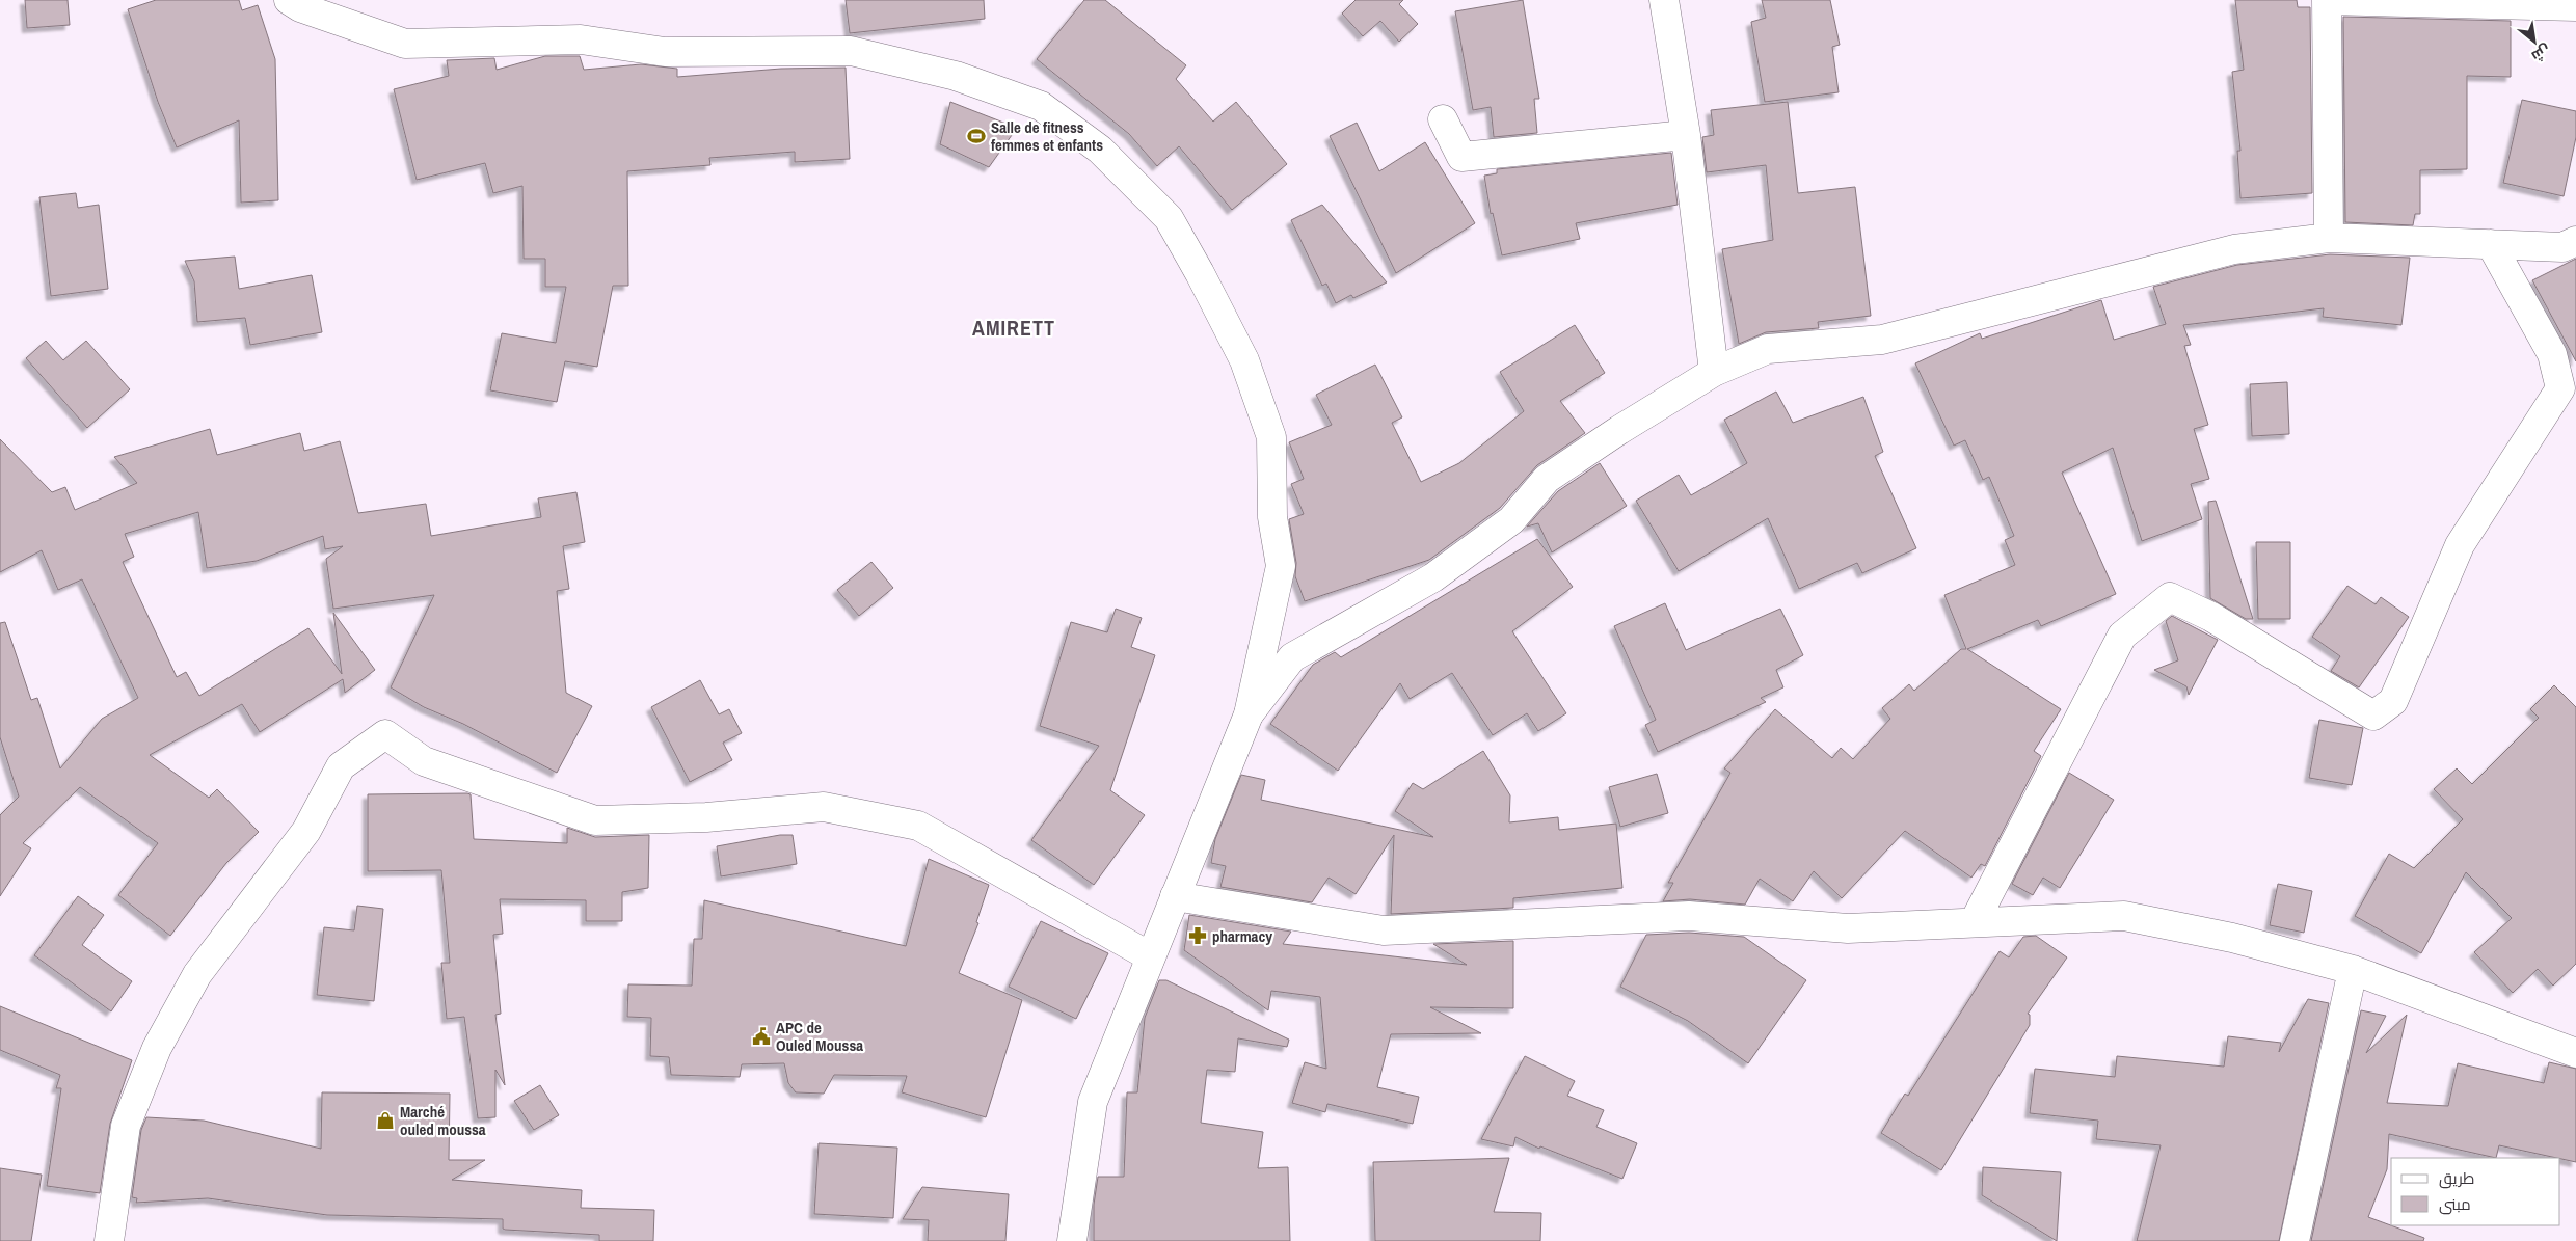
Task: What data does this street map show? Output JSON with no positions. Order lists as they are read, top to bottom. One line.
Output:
{"districts":["AMIRETT"],"places":{"sports":["Salle de fitness femmes et enfants"],"pharmacy":["pharmacy"],"public building":["APC de Ouled Moussa"],"shop":["Marché ouled moussa"]},"legend":["طريق","مبنى"],"north":"bottom right"}
